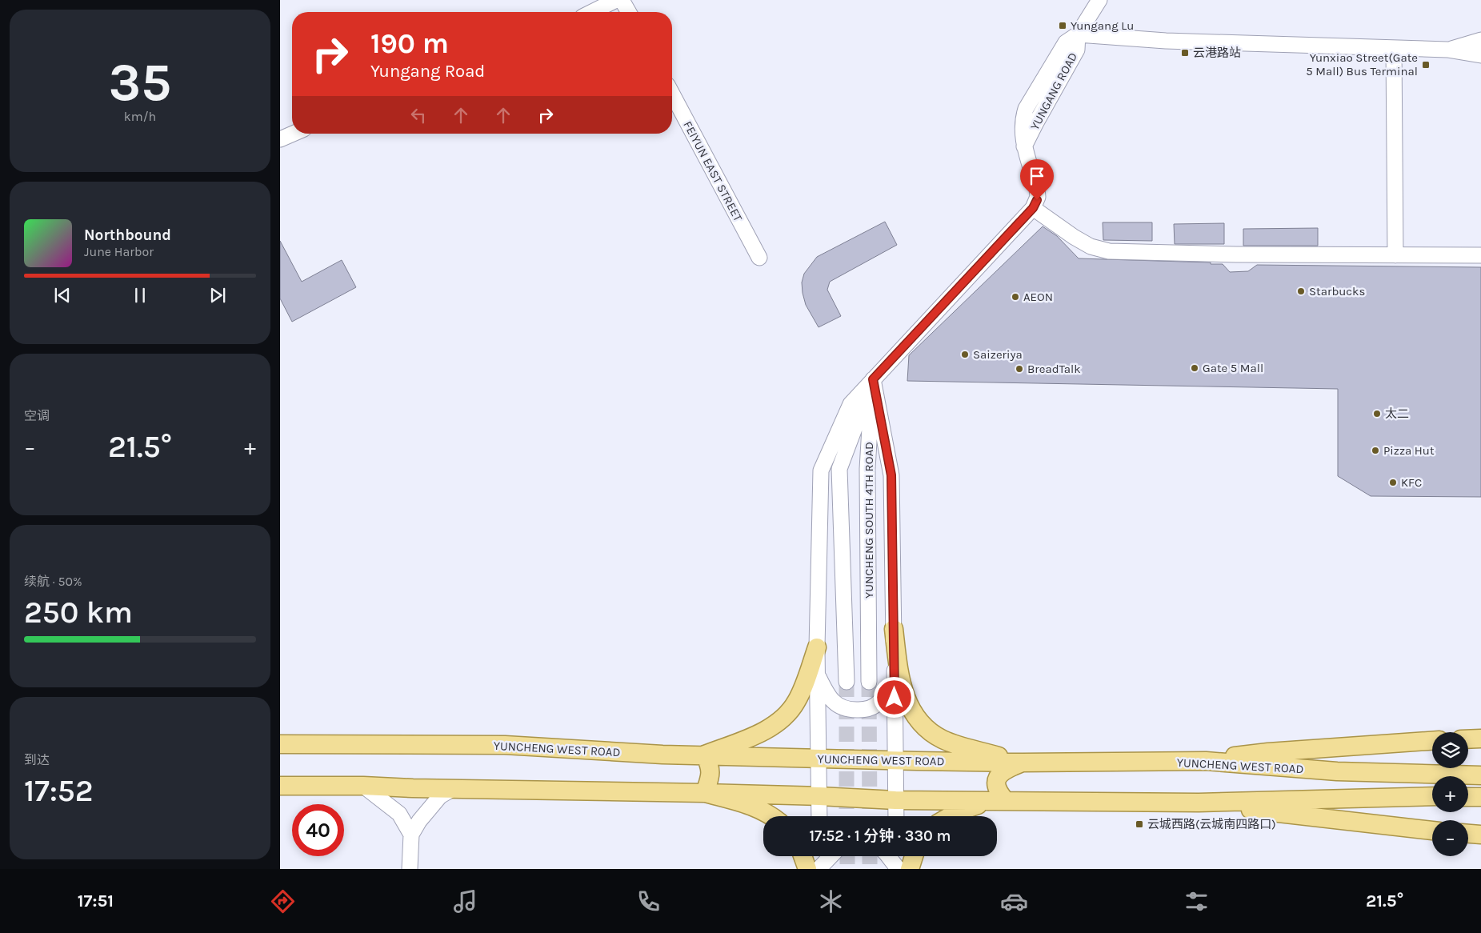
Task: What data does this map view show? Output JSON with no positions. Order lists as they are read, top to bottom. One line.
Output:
{"streets":{"main road":["YUNCHENG WEST ROAD"],"street":["YUNGANG ROAD","FEIYUN EAST STREET","YUNCHENG SOUTH 4TH ROAD"]},"places":{"transit":["Yungang Lu","云港路站","Yunxiao Street(Gate 5 Mall) Bus Terminal","云城西路(云城南四路口)"],"other":["Starbucks","AEON","Saizeriya","Gate 5 Mall","BreadTalk","太二","Pizza Hut","KFC"]},"page":{"tile":[["35","km/h"],"空调",["续航 · 50%","250 km"],["到达","17:52"]],"turn":["190 m","Yungang Road"],"song":["Northbound","June Harbor"],"heat":["−","21.5°","+"],"map_buttons":["+","−"],"limit":"40","trip":"17:52 · 1 分钟 · 330 m","tabs":["17:51","21.5°"]}}
